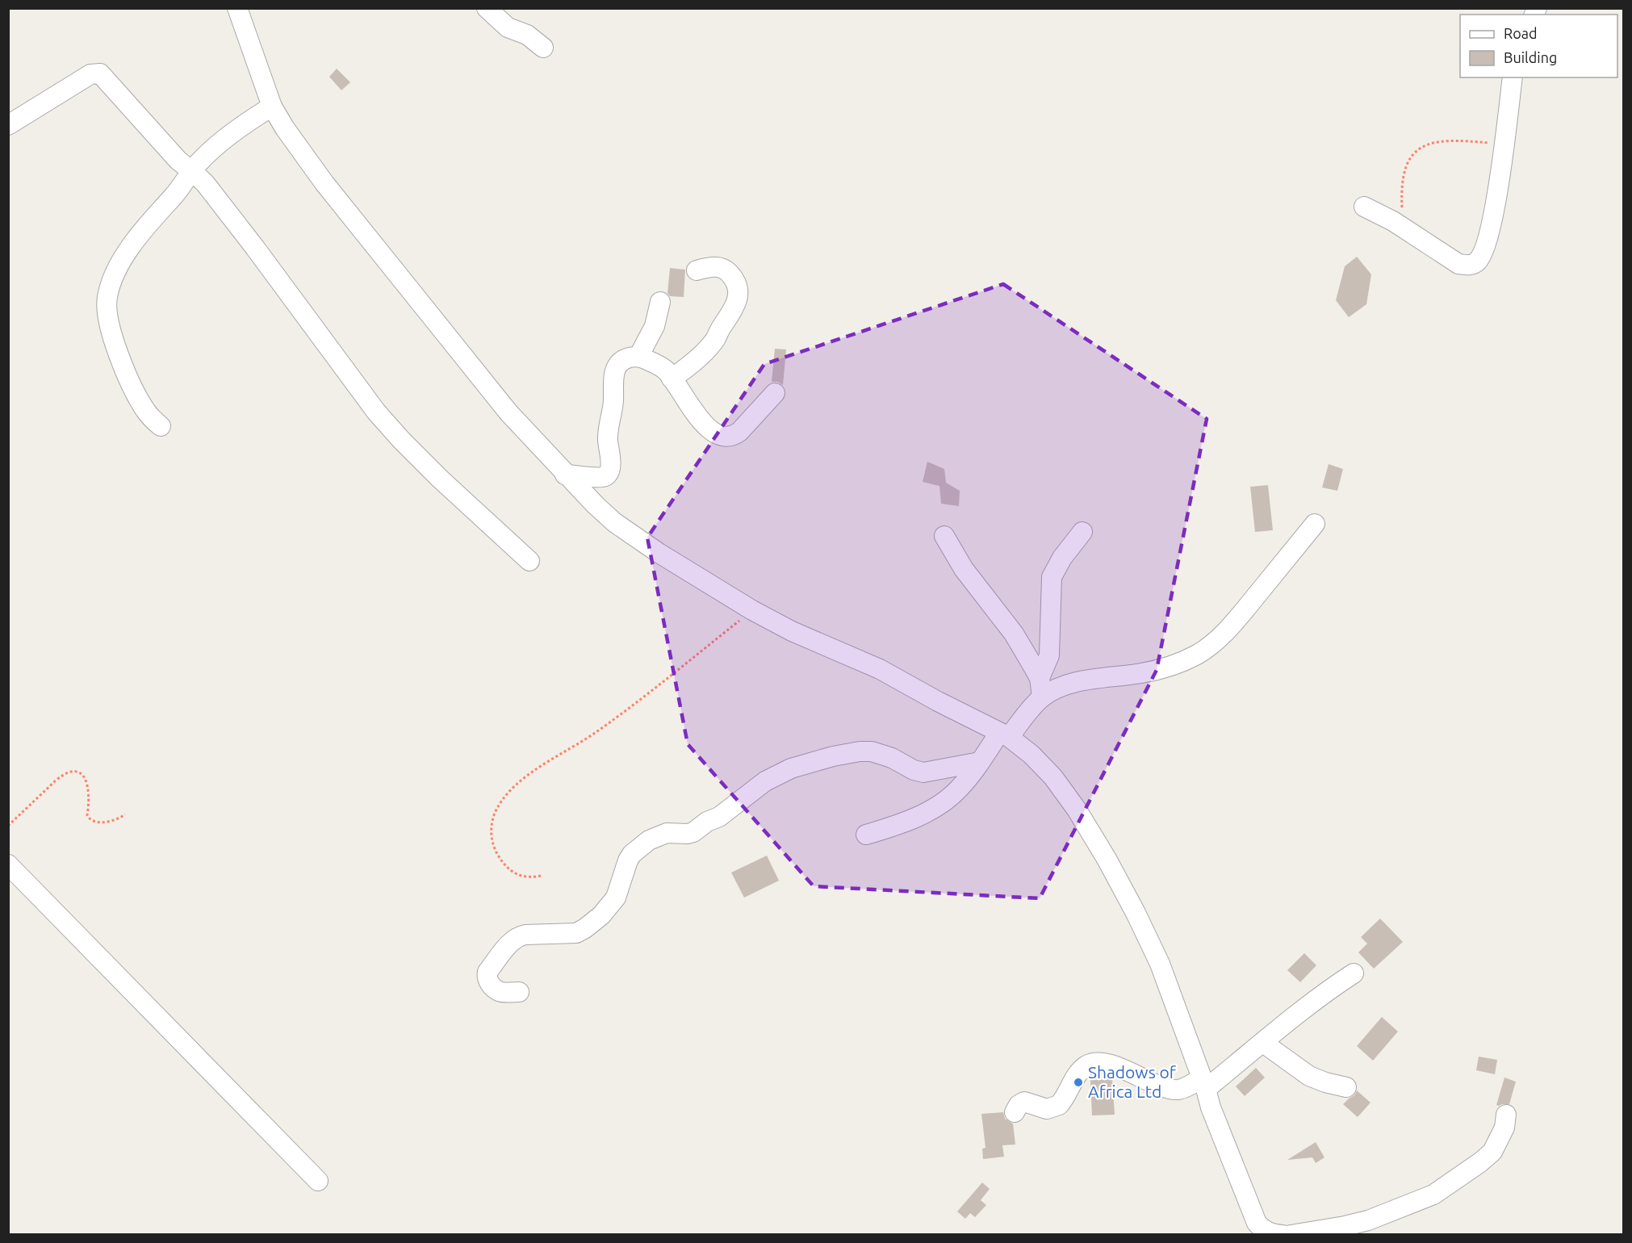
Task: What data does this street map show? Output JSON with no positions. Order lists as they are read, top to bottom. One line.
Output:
{"places":["Shadows of Africa Ltd"],"legend":["Road","Building"]}
